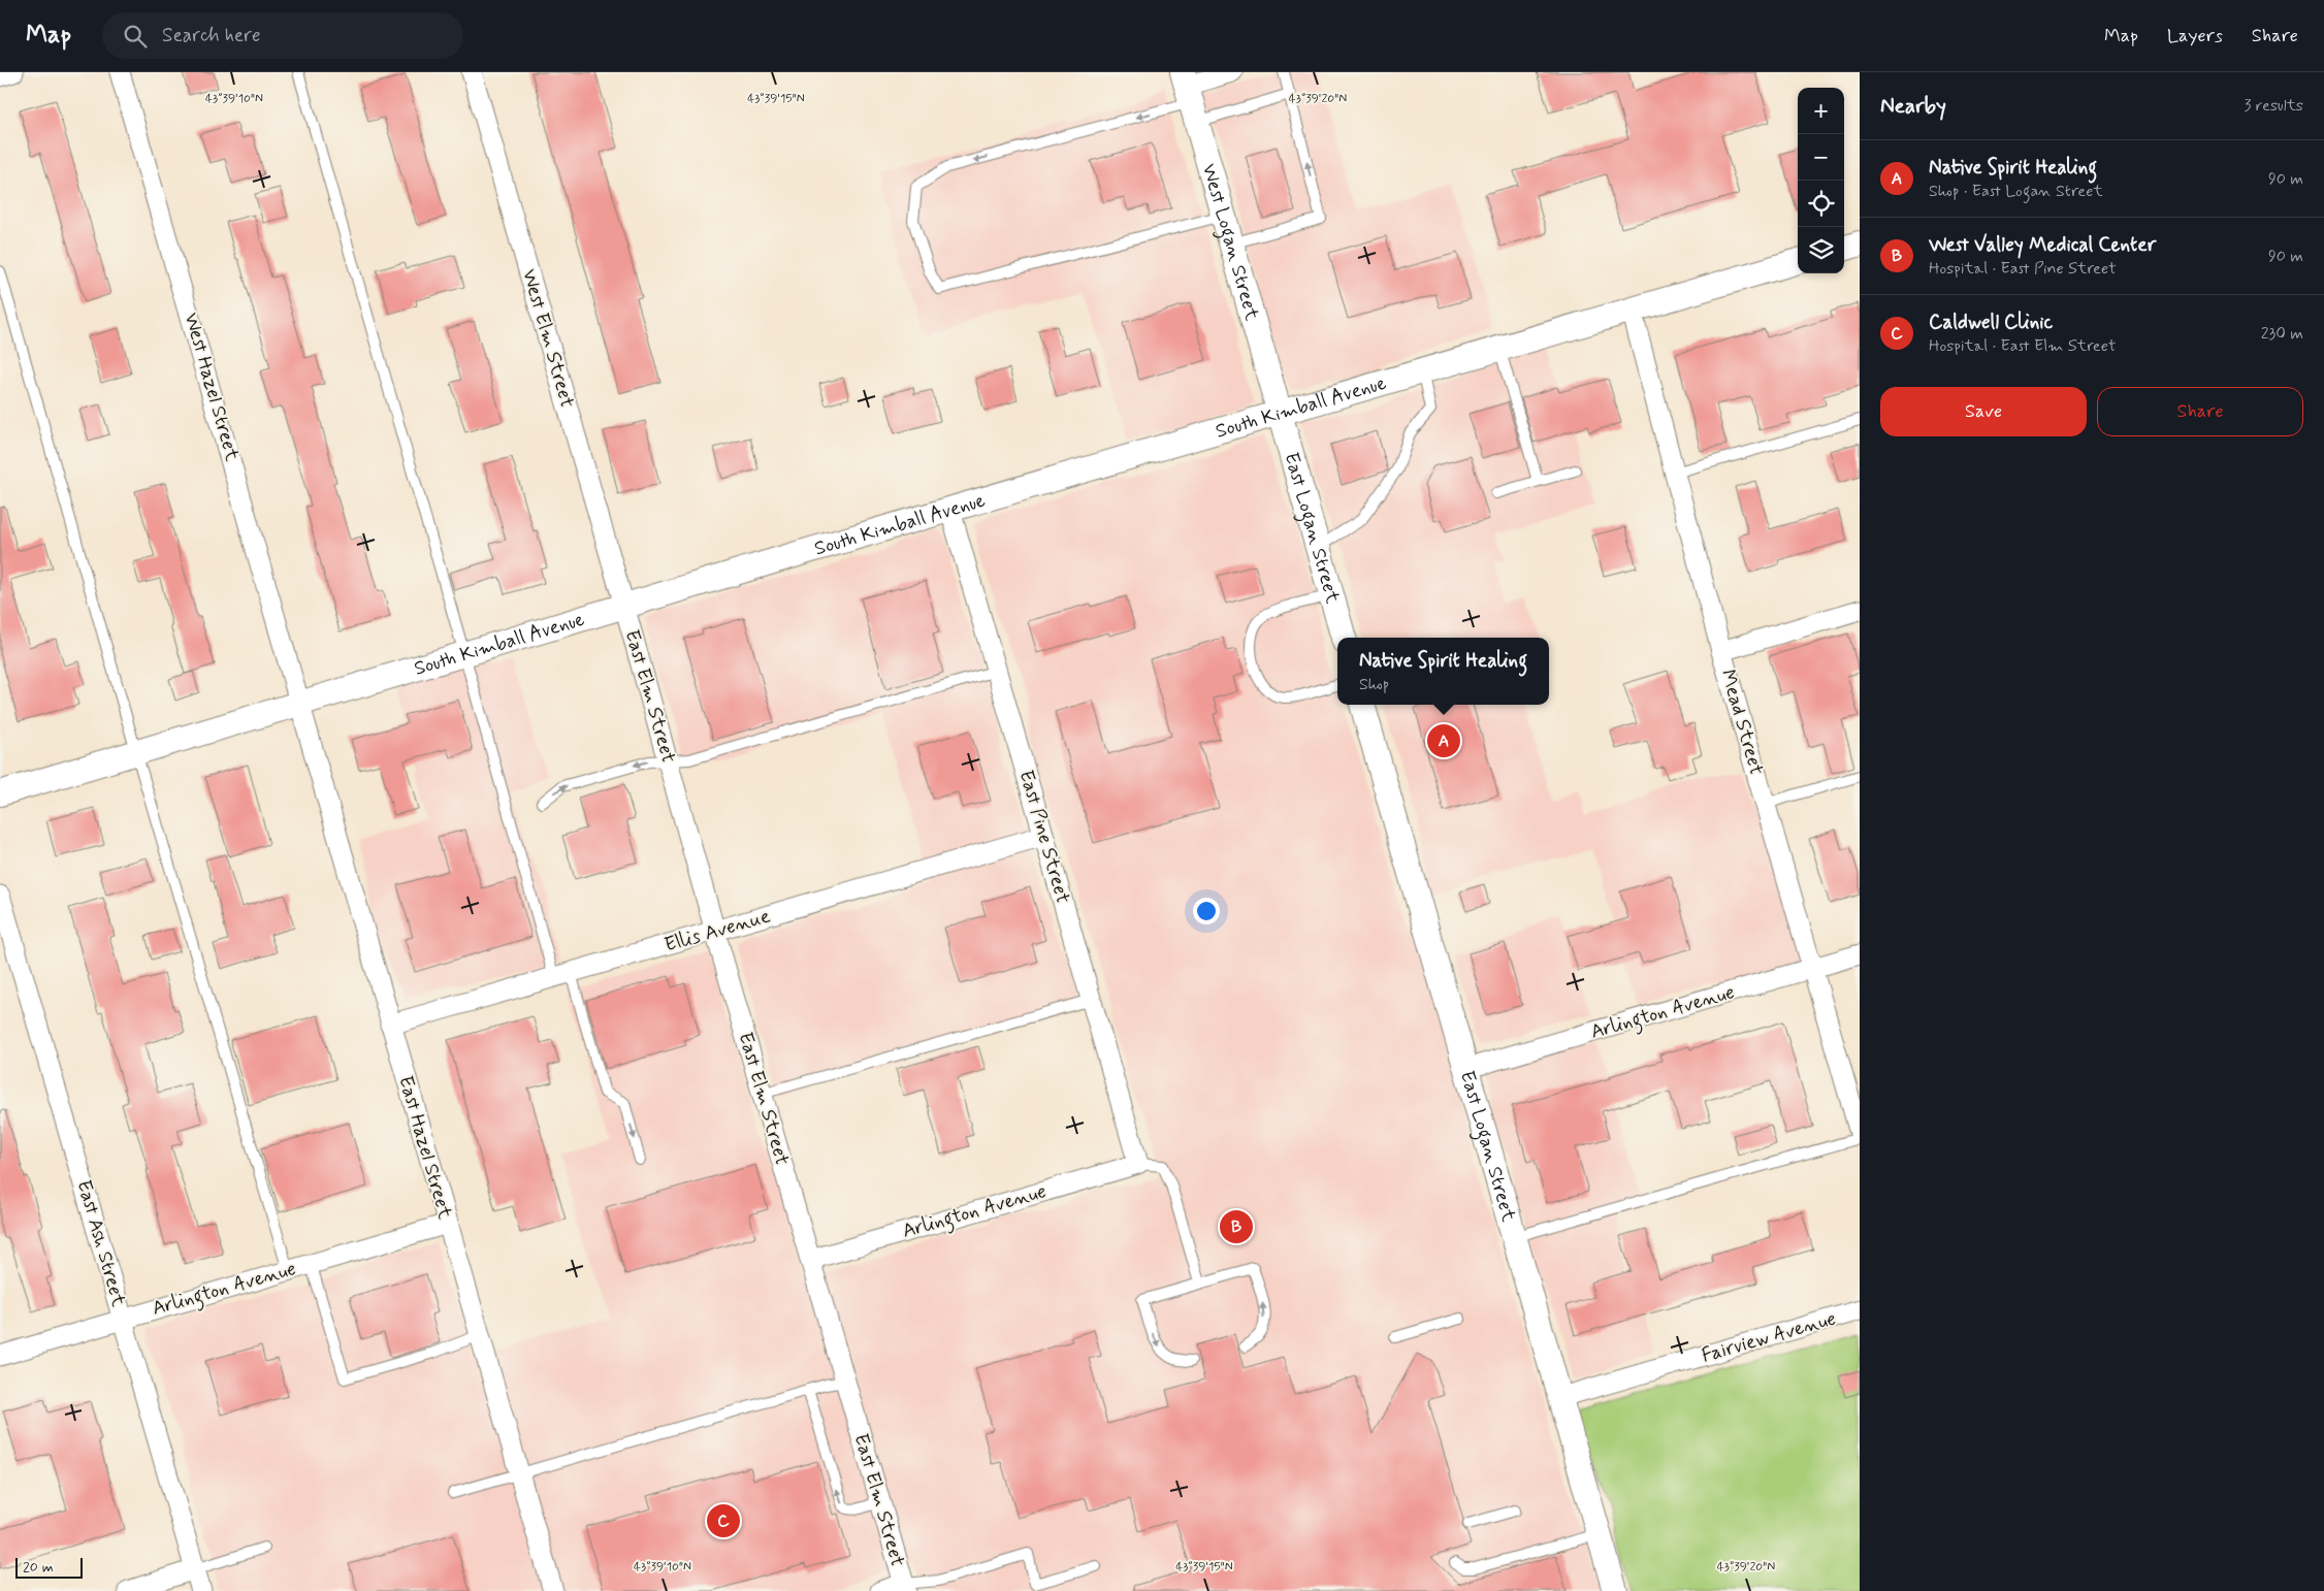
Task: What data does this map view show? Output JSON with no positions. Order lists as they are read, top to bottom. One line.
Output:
{"streets":{"street":["West Logan Street","West Elm Street","West Hazel Street","South Kimball Avenue","East Logan Street","East Elm Street","Mead Street","East Pine Street","Ellis Avenue","Arlington Avenue","East Hazel Street","East Ash Street","Fairview Avenue"]},"crossings":[["West Logan Street","South Kimball Avenue"],["West Logan Street","East Logan Street"],["West Elm Street","South Kimball Avenue"],["West Elm Street","East Elm Street"],["West Hazel Street","South Kimball Avenue"],["West Hazel Street","East Hazel Street"],["South Kimball Avenue","East Logan Street"],["South Kimball Avenue","East Elm Street"],["South Kimball Avenue","Mead Street"],["South Kimball Avenue","East Pine Street"],["South Kimball Avenue","East Hazel Street"],["East Logan Street","Arlington Avenue"],["East Logan Street","Fairview Avenue"],["East Elm Street","Ellis Avenue"],["East Elm Street","Arlington Avenue"],["Mead Street","Arlington Avenue"],["East Pine Street","Ellis Avenue"],["East Pine Street","Arlington Avenue"],["Ellis Avenue","East Hazel Street"],["Arlington Avenue","East Hazel Street"],["Arlington Avenue","East Ash Street"]],"scale_bar":"20 m","page":{"header":"Map","search":"Search here","nav":["Map","Layers","Share"],"heading":["Nearby","3 results"],"map_buttons":["+","−"],"list":[{"mark":"A","name":"Native Spirit Healing","note":"Shop · East Logan Street","value":"90 m"},{"mark":"B","name":"West Valley Medical Center","note":"Hospital · East Pine Street","value":"90 m"},{"mark":"C","name":"Caldwell Clinic","note":"Hospital · East Elm Street","value":"230 m"}],"buttons":["Save","Share"],"popup":["Native Spirit Healing","Shop"],"pins":["A","B","C"],"scale":"20 m"},"coordinates":["43°39'10\"N","43°39'15\"N","43°39'20\"N"]}
